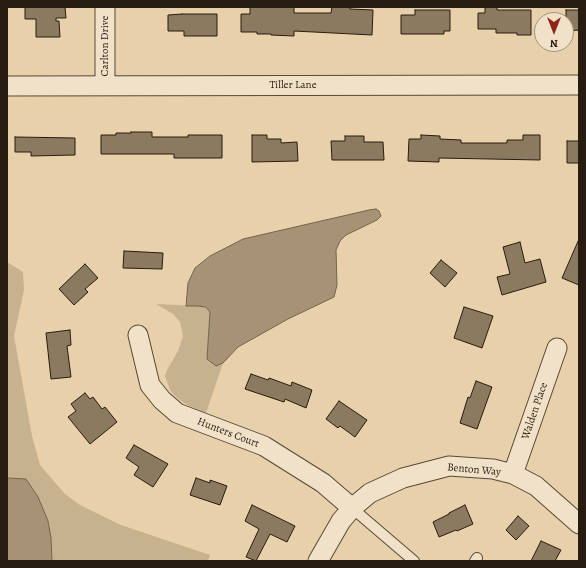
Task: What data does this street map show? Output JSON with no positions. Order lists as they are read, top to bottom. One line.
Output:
{"streets":{"street":["Carlton Drive","Tiller Lane","Walden Place","Hunters Court","Benton Way"]},"crossings":[["Carlton Drive","Tiller Lane"],["Walden Place","Benton Way"],["Hunters Court","Benton Way"]],"north":"bottom"}
